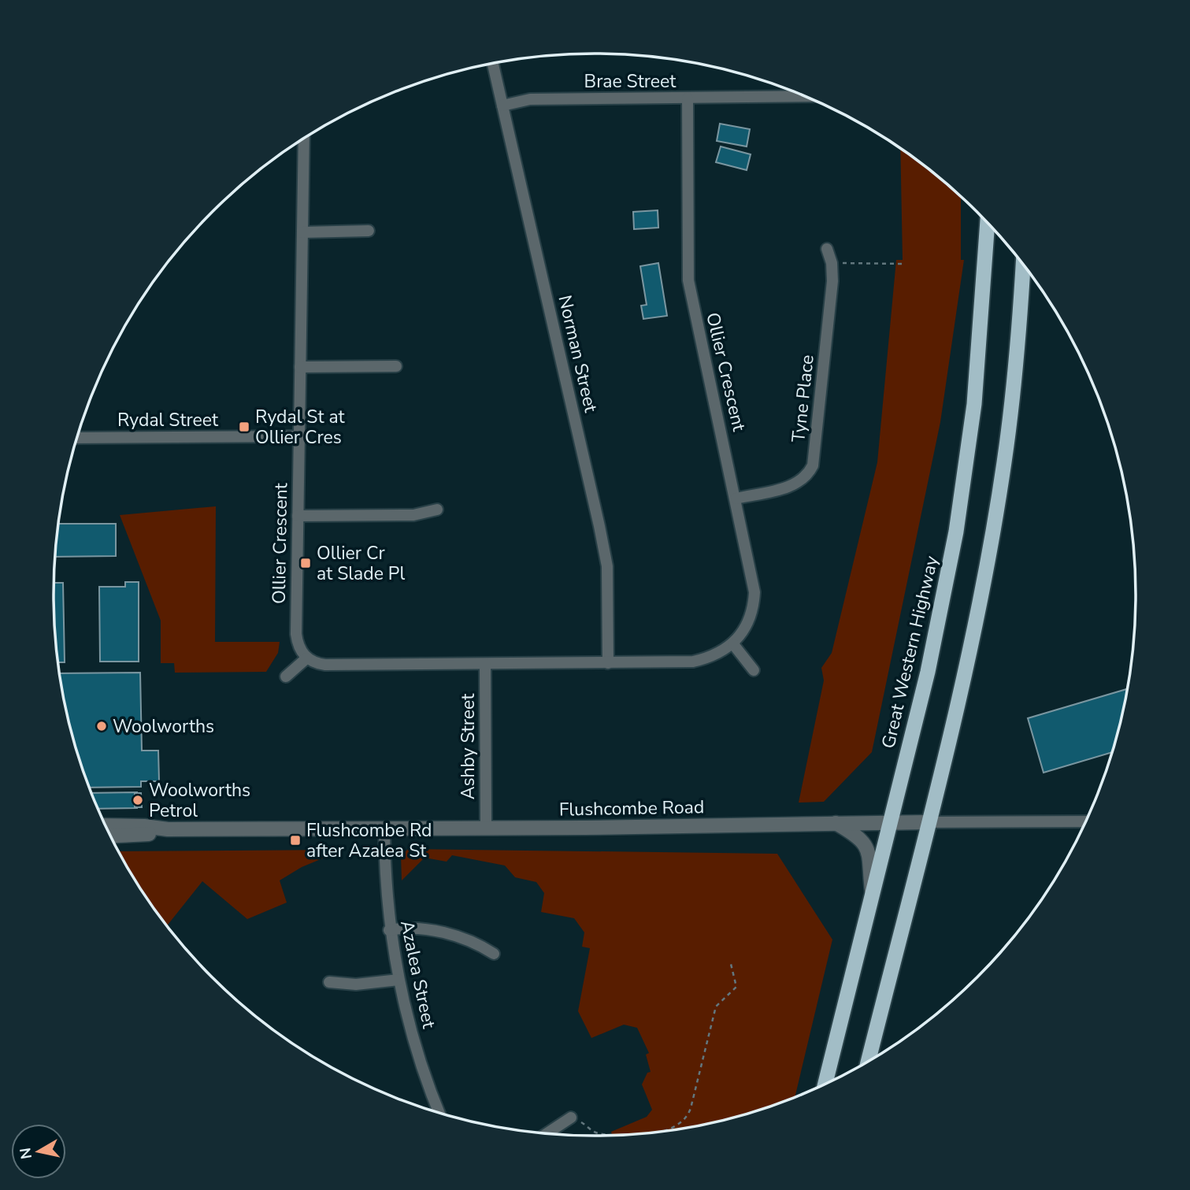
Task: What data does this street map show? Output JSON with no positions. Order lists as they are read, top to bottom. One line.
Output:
{"streets":{"highway":["Great Western Highway"],"street":["Brae Street","Norman Street","Ollier Crescent","Tyne Place","Rydal Street","Ashby Street","Flushcombe Road","Azalea Street"]},"crossings":[["Brae Street","Norman Street"],["Brae Street","Ollier Crescent"],["Norman Street","Ollier Crescent"],["Ollier Crescent","Tyne Place"],["Ollier Crescent","Rydal Street"],["Ollier Crescent","Ashby Street"],["Great Western Highway","Flushcombe Road"],["Ashby Street","Flushcombe Road"],["Flushcombe Road","Azalea Street"]],"places":{"transit":["Rydal St at Ollier Cres","Ollier Cr at Slade Pl","Flushcombe Rd after Azalea St"],"other":["Woolworths","Woolworths Petrol"]},"north":"left"}
